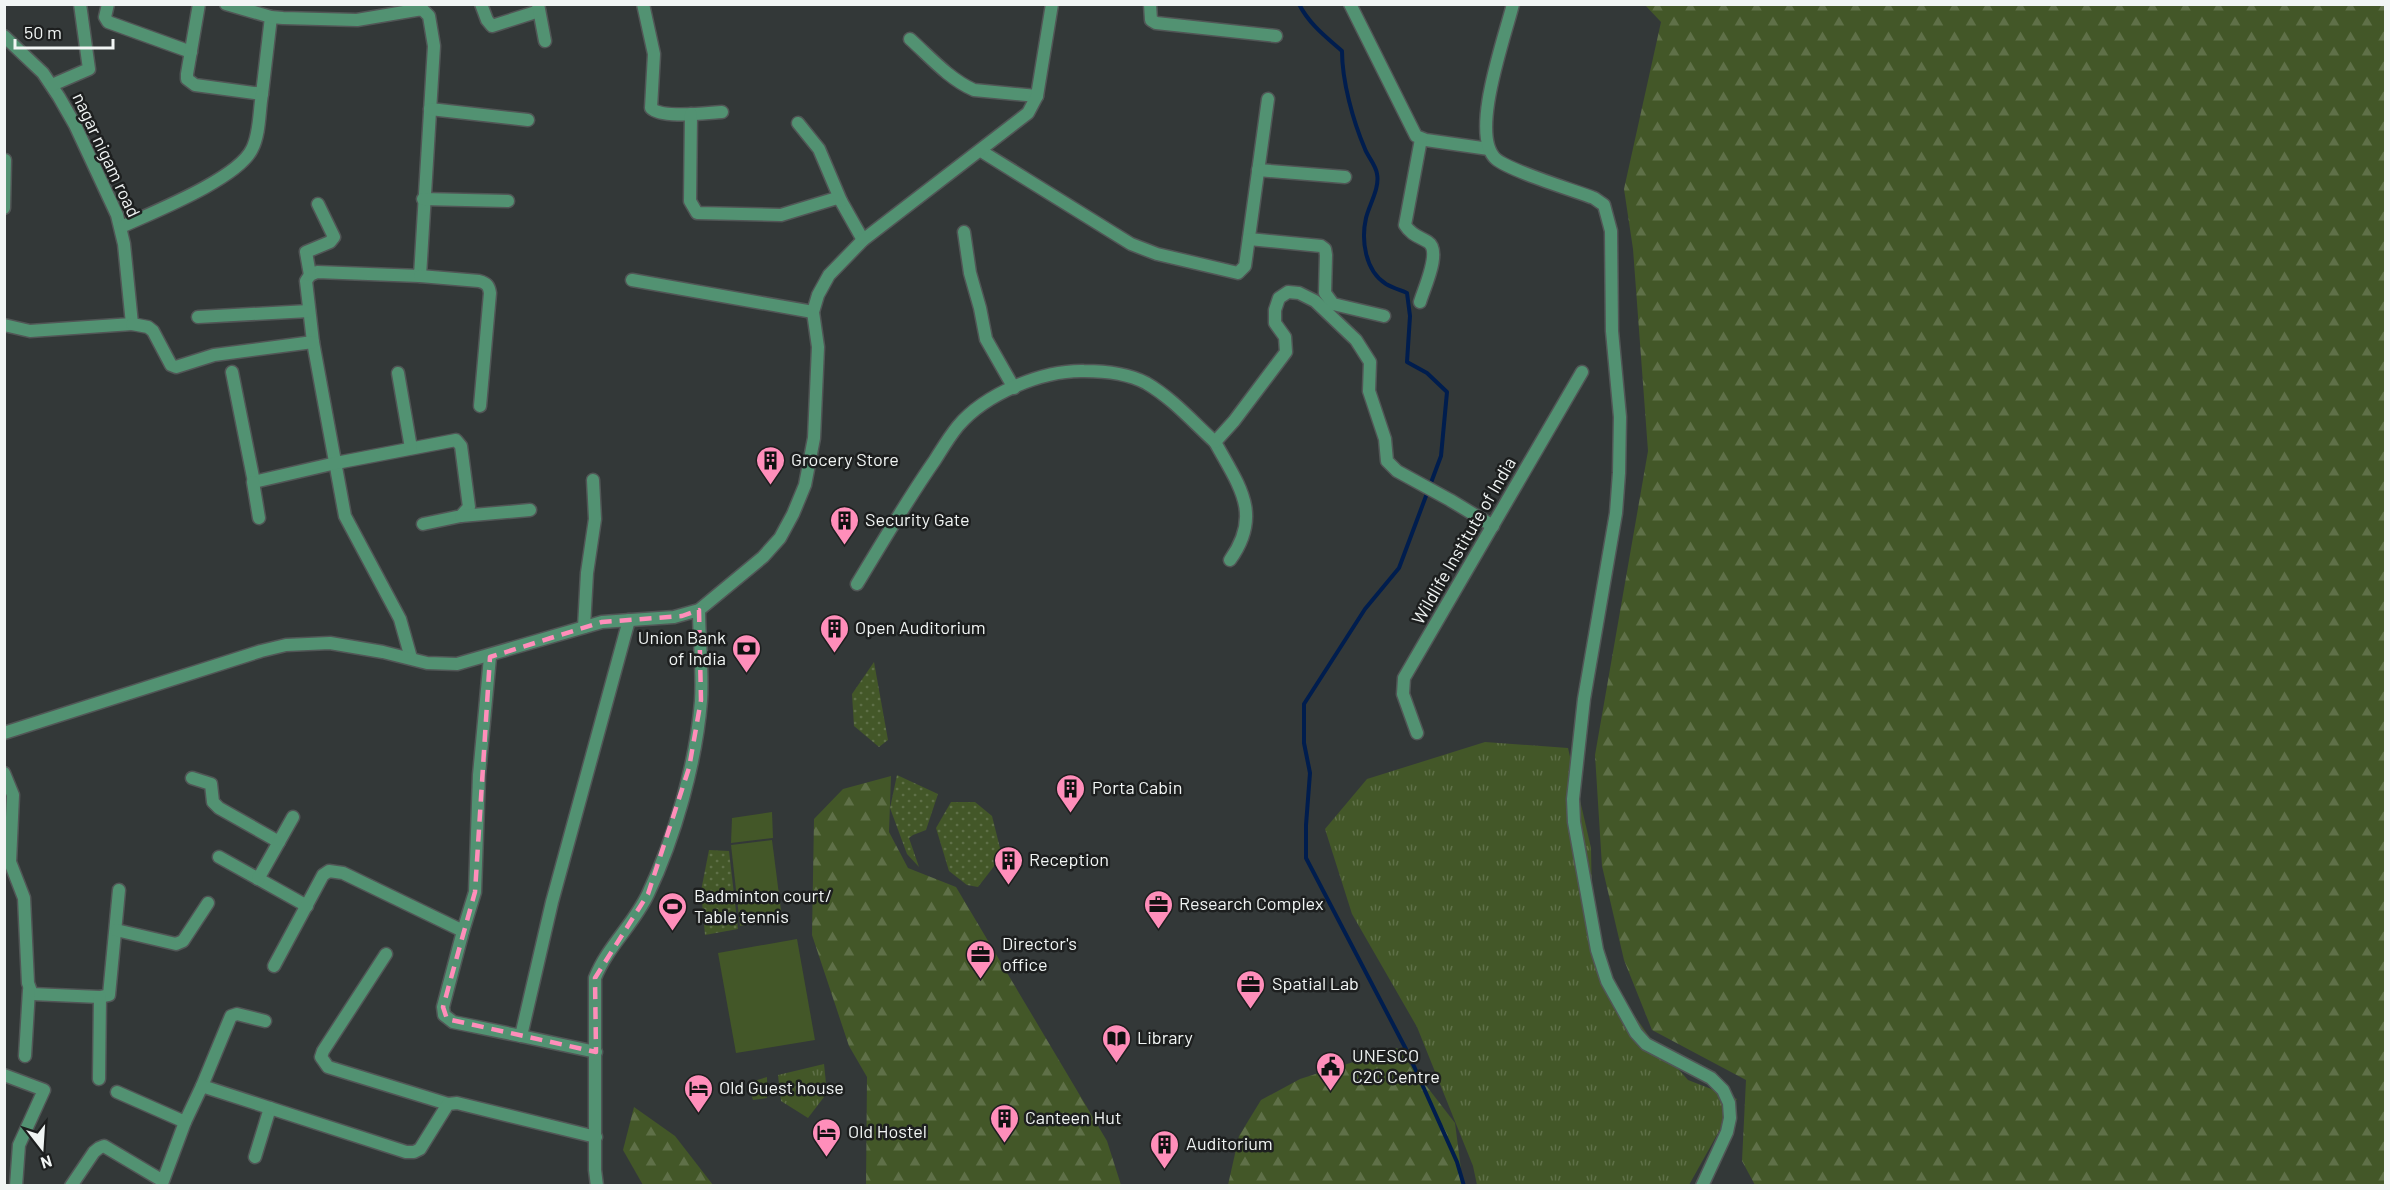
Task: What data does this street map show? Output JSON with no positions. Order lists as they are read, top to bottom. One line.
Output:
{"streets":{"street":["nagar nigam road","Wildlife Institute of India"]},"places":{"building":["Grocery Store","Security Gate","Open Auditorium","Porta Cabin","Reception","Canteen Hut","Auditorium"],"bank":["Union Bank of India"],"office":["Research Complex","Director's office","Spatial Lab"],"sports":["Badminton court/ Table tennis"],"library":["Library"],"public building":["UNESCO C2C Centre"],"hotel":["Old Guest house","Old Hostel"]},"scale_bar":"50 m","north":"bottom"}
